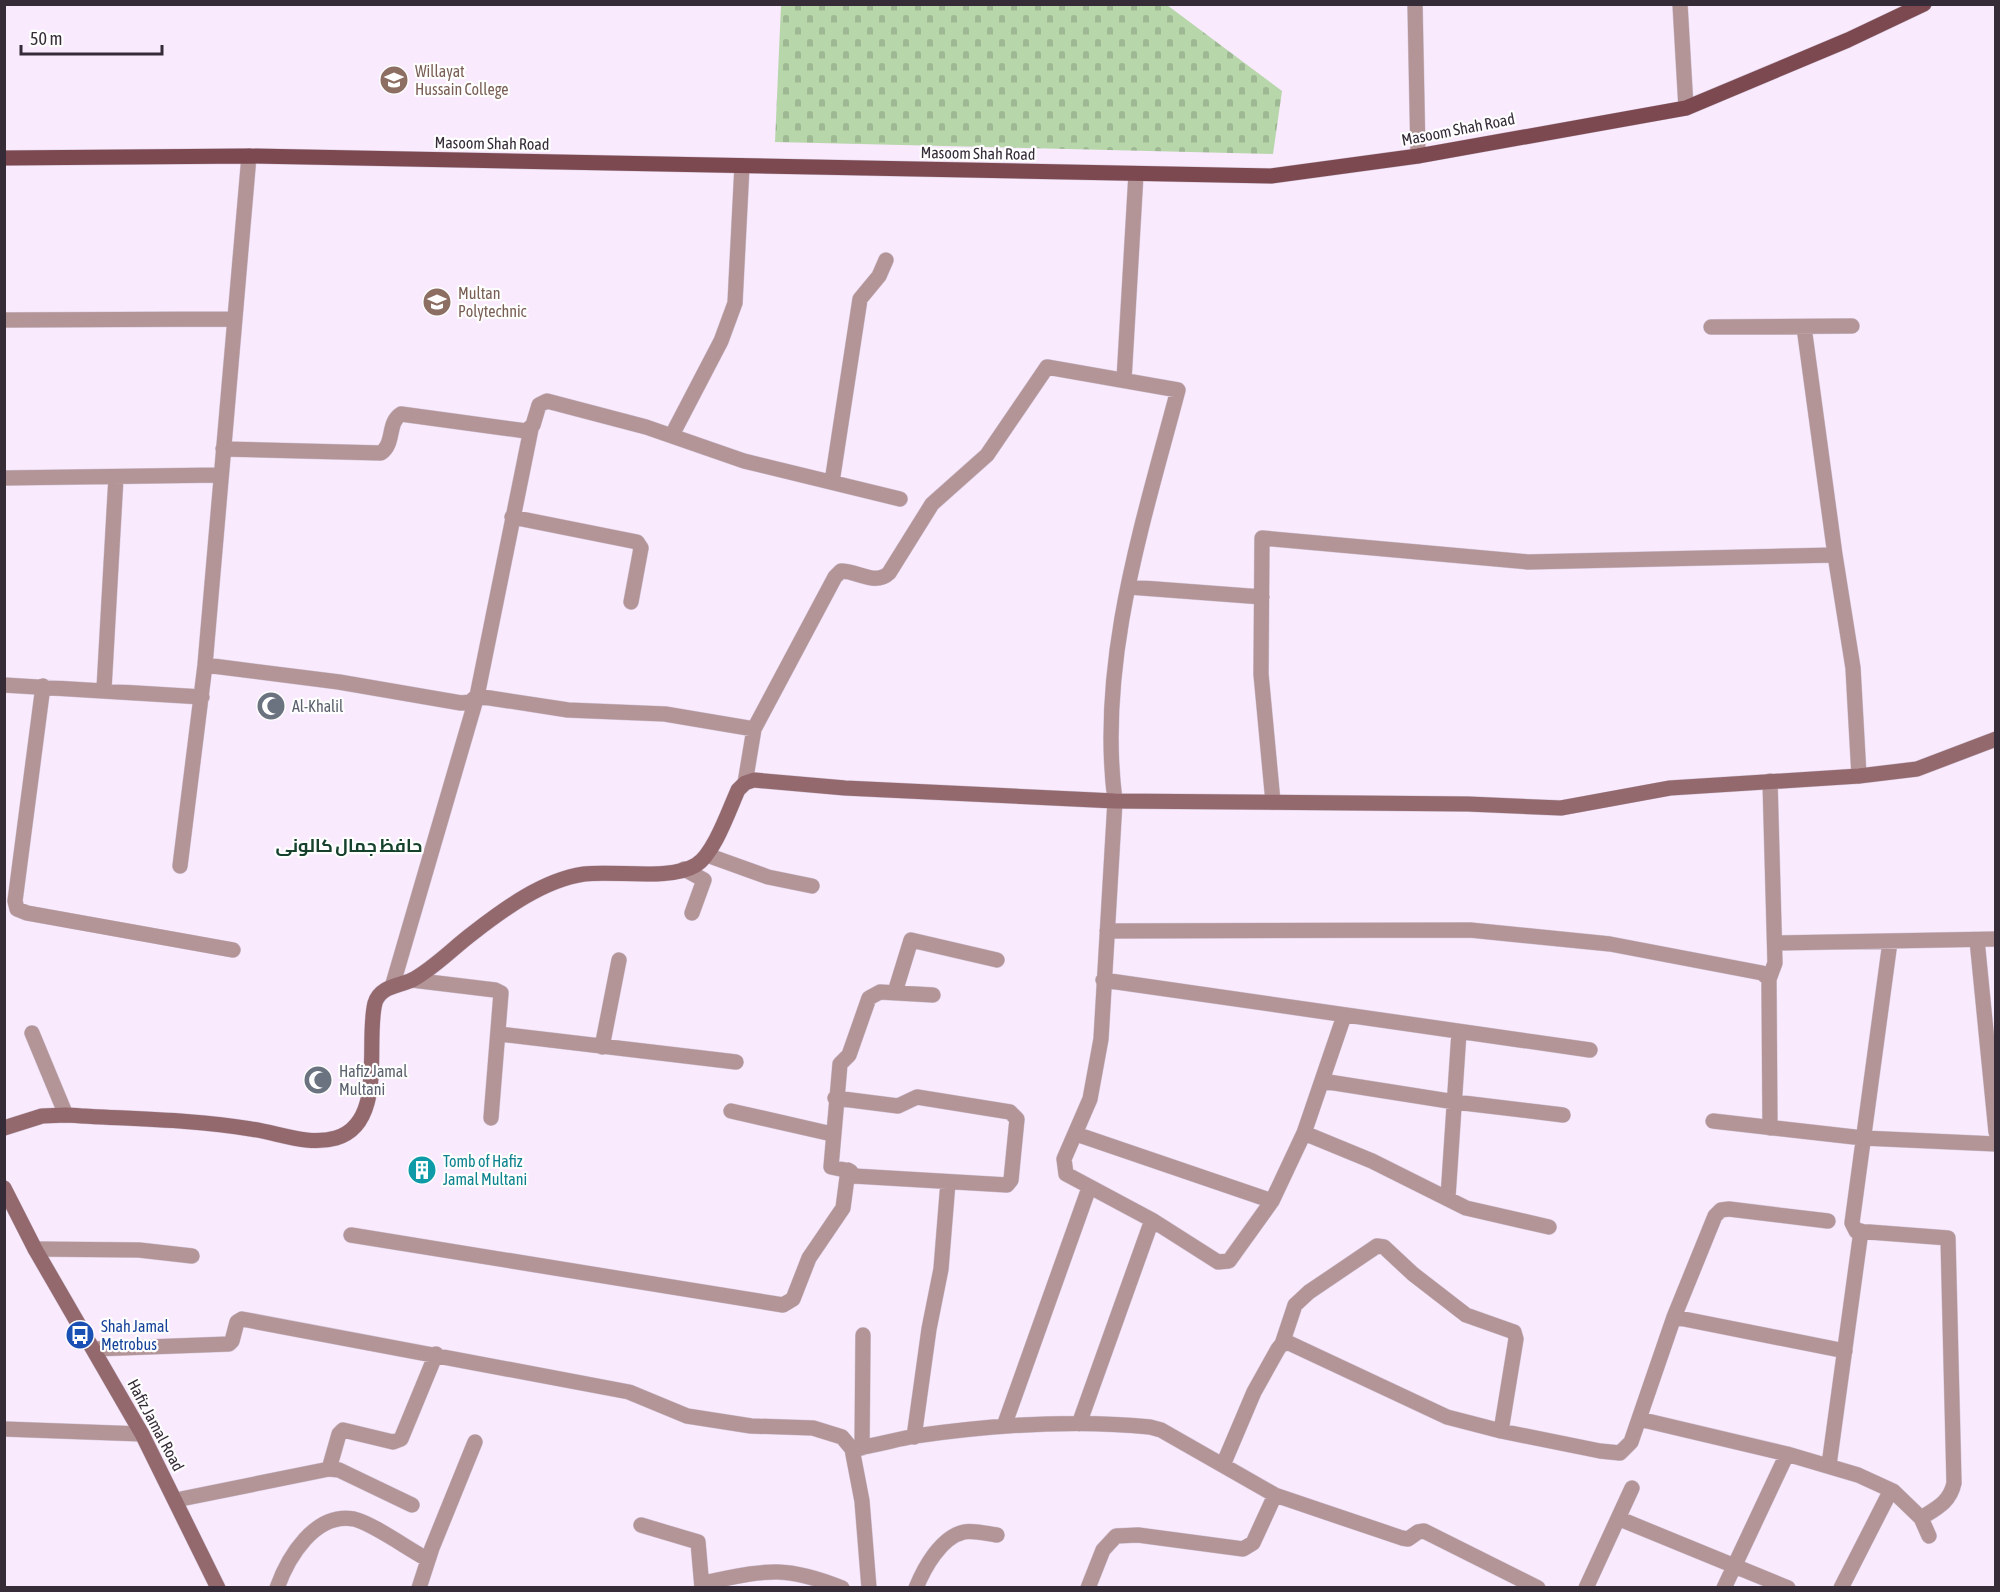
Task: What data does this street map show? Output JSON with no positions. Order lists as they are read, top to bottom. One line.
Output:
{"streets":{"main road":["Masoom Shah Road"],"street":["Hafiz Jamal Road"]},"districts":["حافظ جمال کالونی"],"places":{"school or university":["Willayat Hussain College","Multan Polytechnic"],"mosque":["Al-Khalil","Hafiz Jamal Multani"],"building":["Tomb of Hafiz Jamal Multani"],"bus stop":["Shah Jamal Metrobus"]},"scale_bar":"50 m"}
